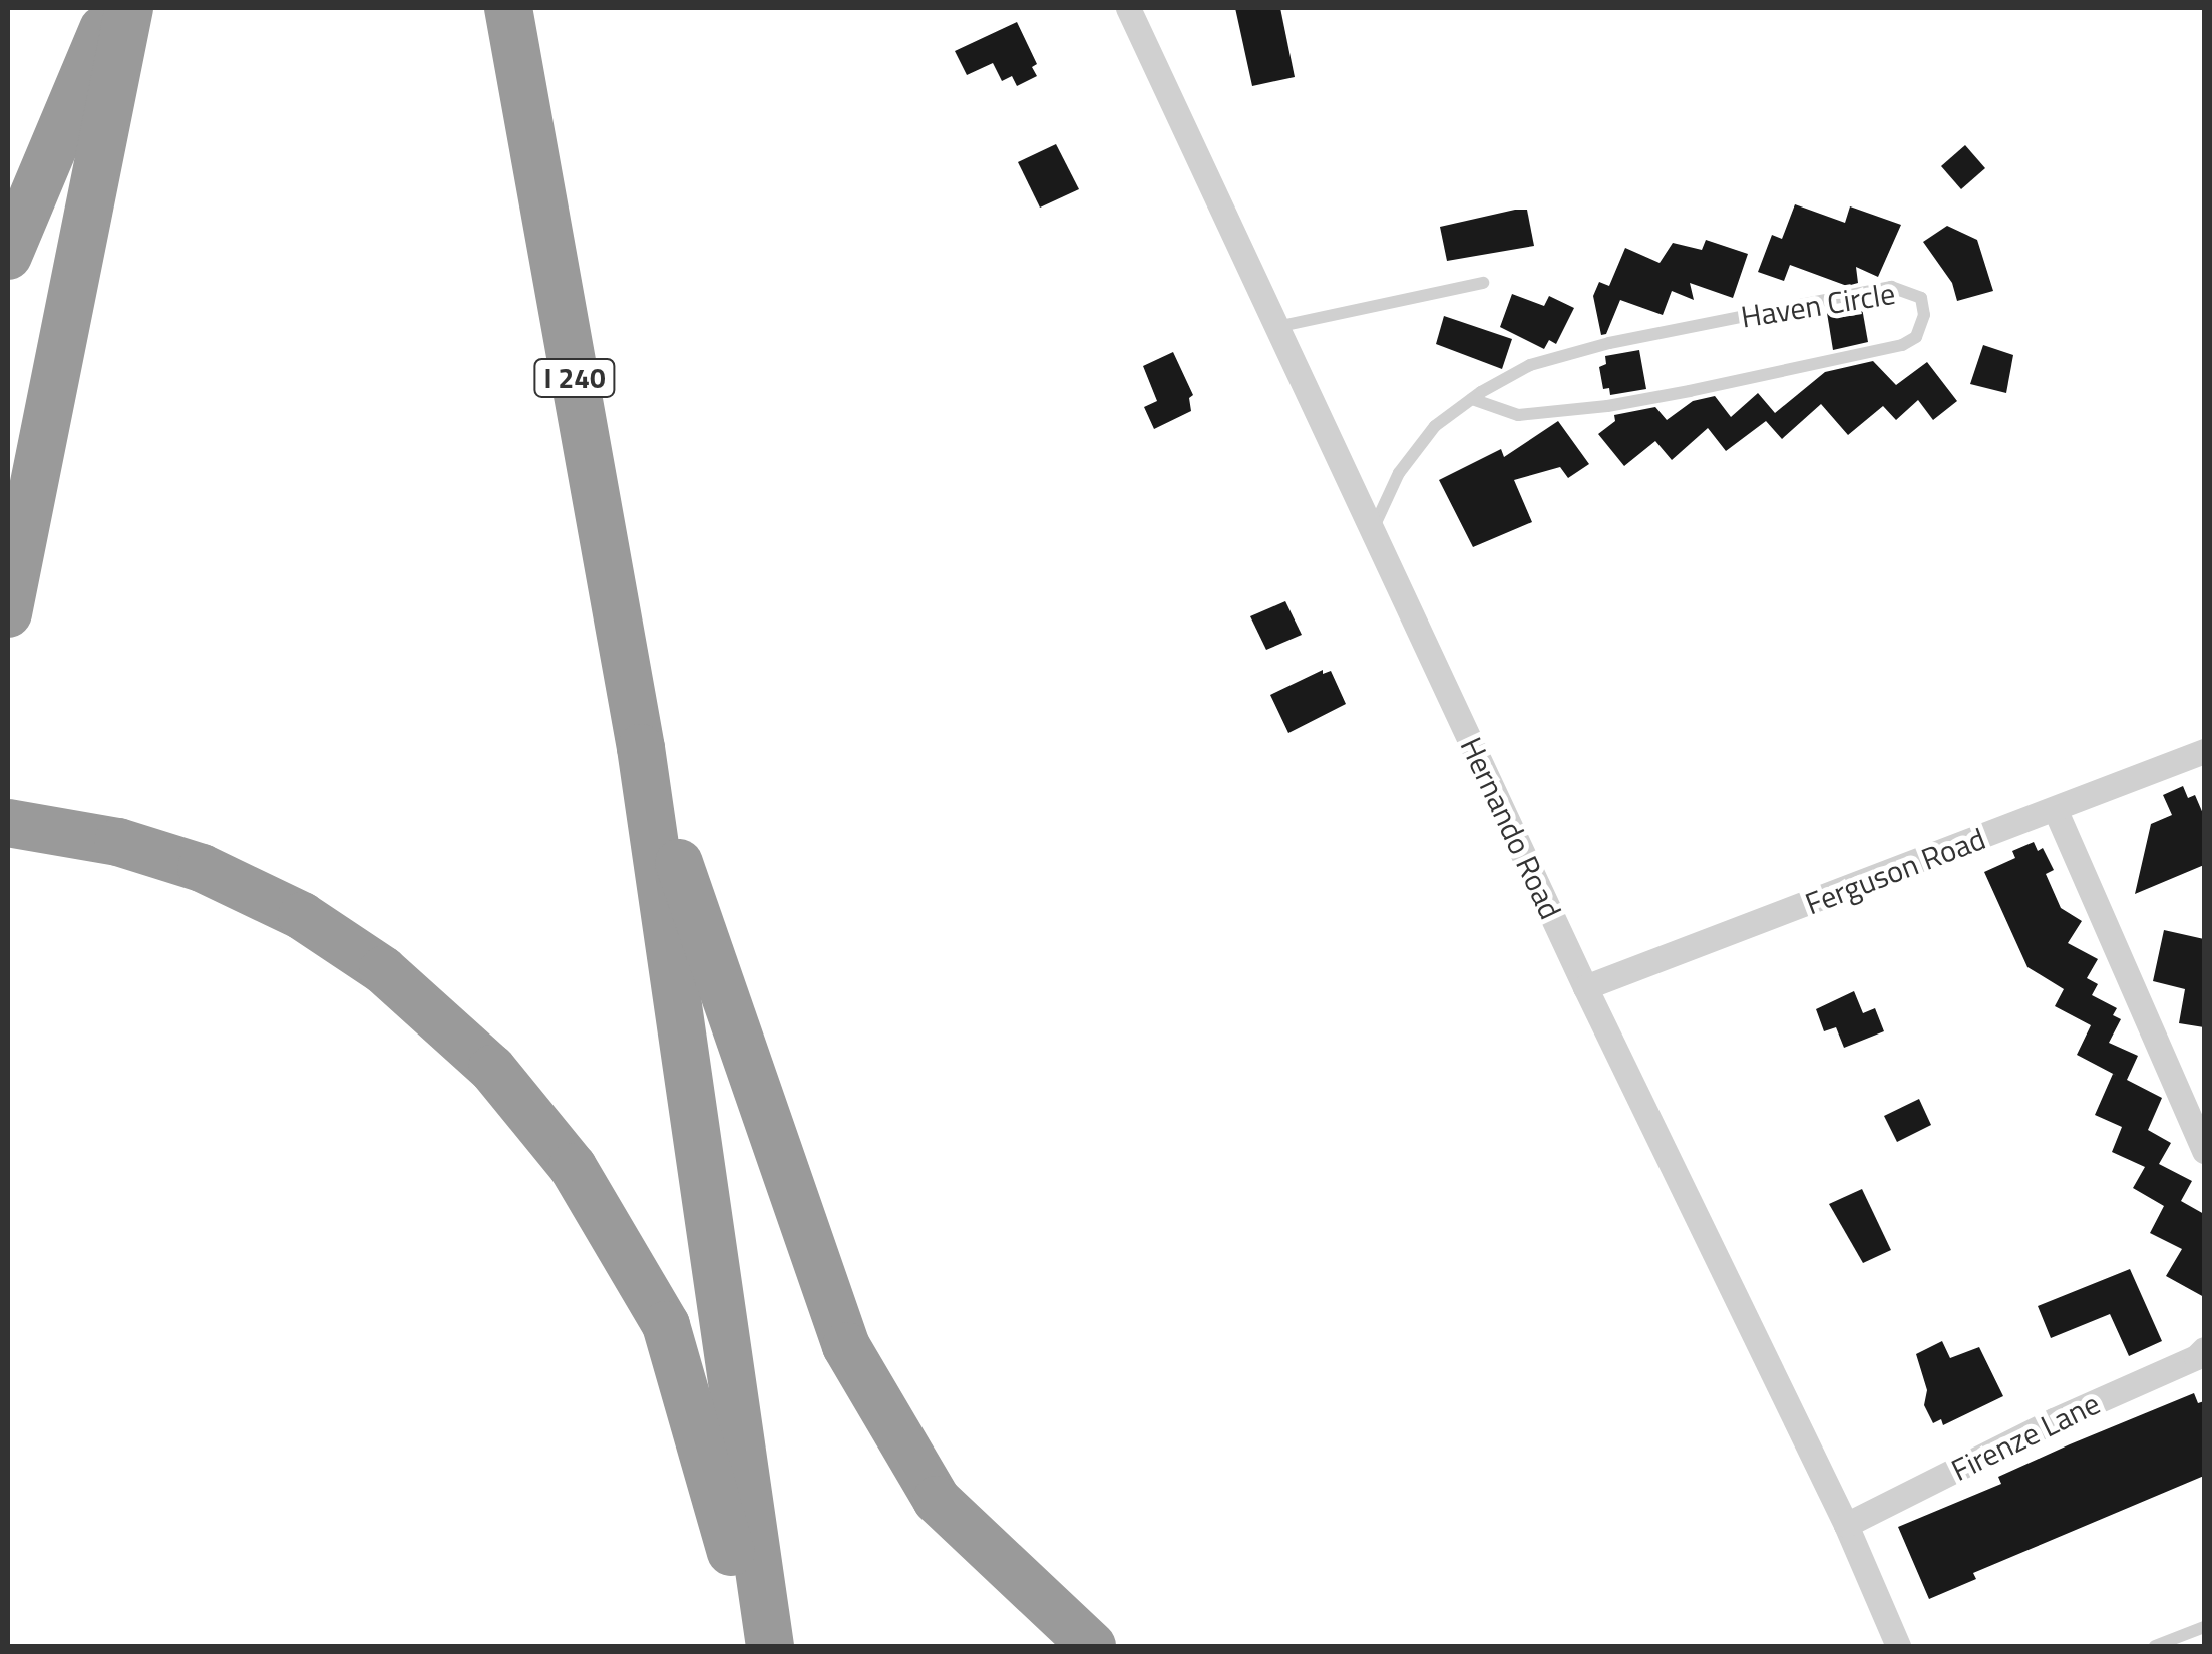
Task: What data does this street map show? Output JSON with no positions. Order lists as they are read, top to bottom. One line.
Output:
{"streets":{"highway":["I 240"],"street":["Hernando Road","Ferguson Road","Firenze Lane"],"lane":["Haven Circle"]},"crossings":[["Haven Circle","Hernando Road"],["Hernando Road","Ferguson Road"],["Hernando Road","Firenze Lane"]]}
